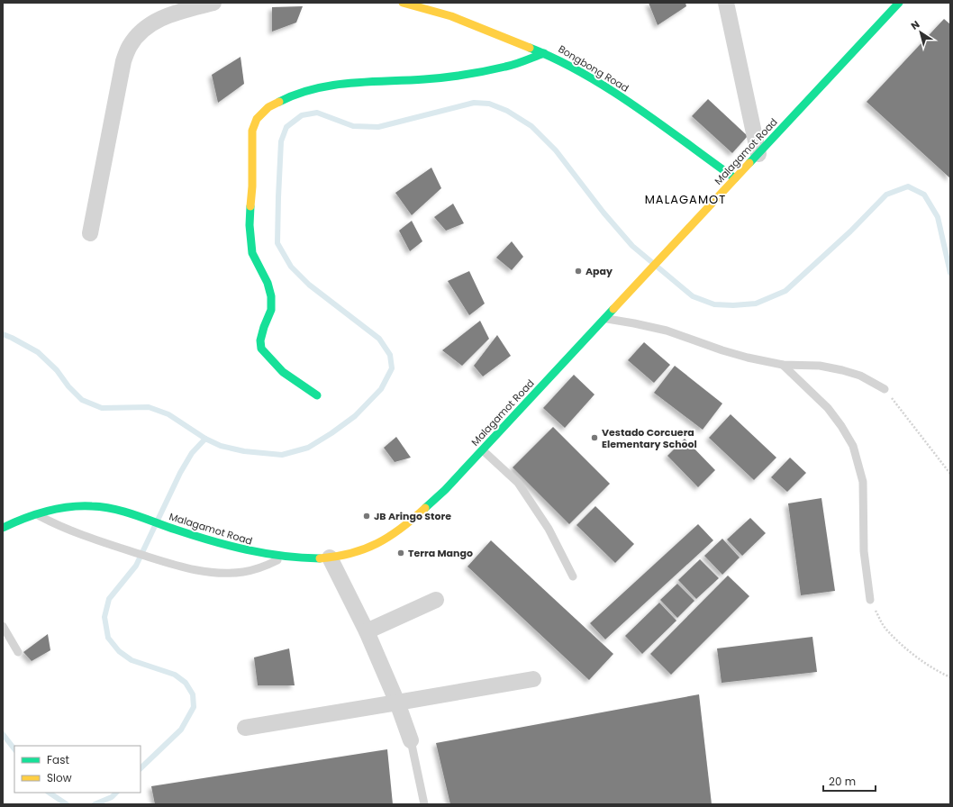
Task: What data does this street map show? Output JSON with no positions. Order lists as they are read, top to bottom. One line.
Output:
{"streets":{"street":["Bongbong Road","Malagamot Road"]},"crossings":[["Bongbong Road","Malagamot Road"]],"districts":["MALAGAMOT"],"places":["Apay","Vestado Corcuera Elementary School","JB Aringo Store","Terra Mango"],"legend":["Fast","Slow"],"scale_bar":"20 m","north":"top left"}
